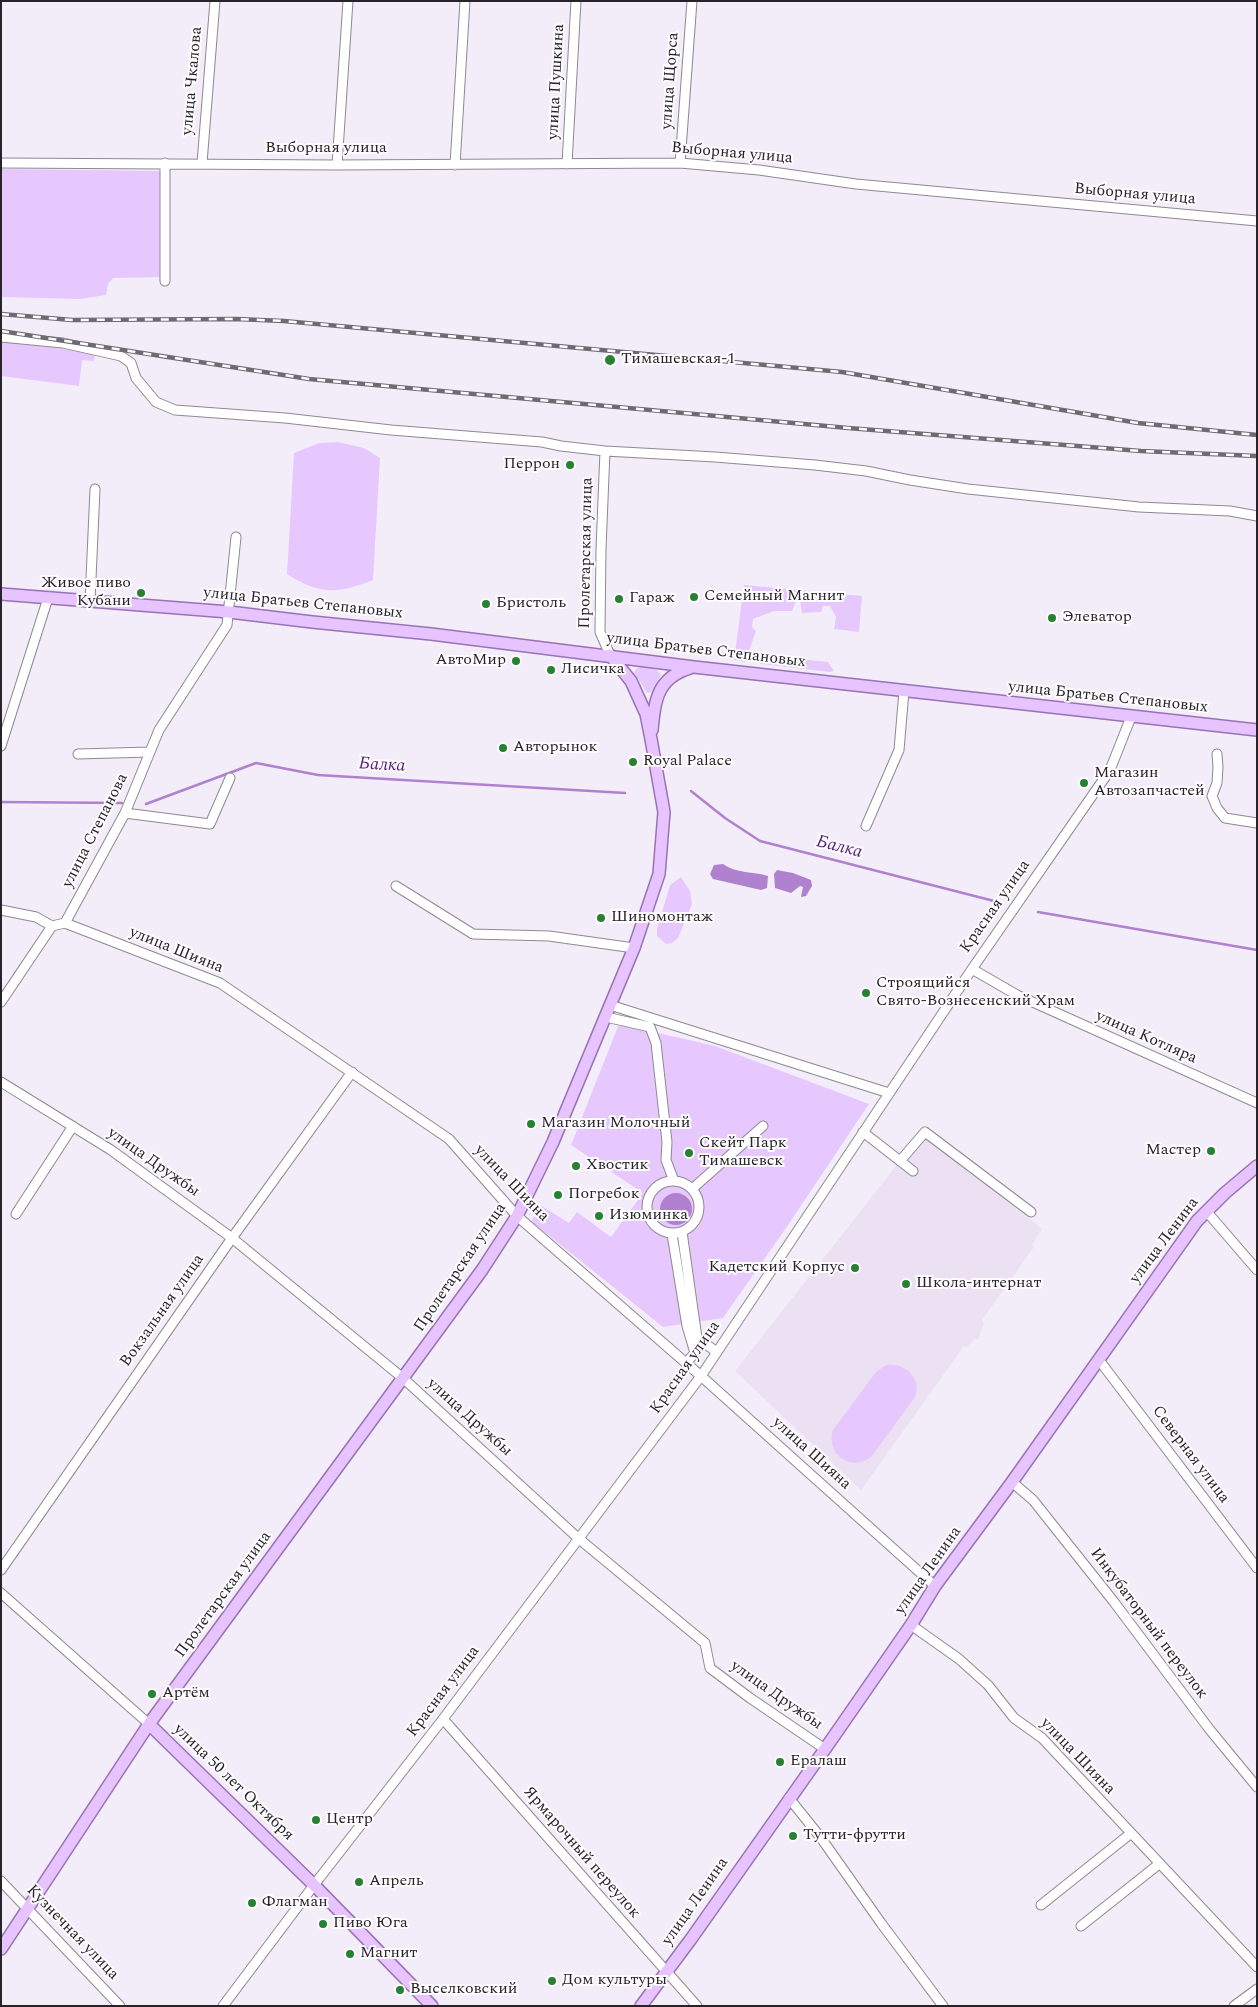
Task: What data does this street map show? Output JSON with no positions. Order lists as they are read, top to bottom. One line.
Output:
{"streets":{"main road":["Пролетарская улица","улица Братьев Степановых","улица Ленина","улица 50 лет Октября"],"street":["улица Чкалова","улица Щорса","улица Пушкина","Выборная улица","улица Степанова","Красная улица","улица Шияна","улица Котляра","улица Дружбы","Вокзальная улица","Северная улица","Инкубаторный переулок","Ярмарочный переулок","Кузнечная улица"]},"crossings":[["улица Чкалова","Выборная улица"],["улица Щорса","Выборная улица"],["улица Пушкина","Выборная улица"],["Пролетарская улица","улица Братьев Степановых"],["Пролетарская улица","улица Шияна"],["Пролетарская улица","улица Дружбы"],["Пролетарская улица","улица 50 лет Октября"],["Пролетарская улица","Кузнечная улица"],["улица Братьев Степановых","улица Степанова"],["улица Братьев Степановых","Красная улица"],["улица Степанова","улица Шияна"],["Красная улица","улица Шияна"],["Красная улица","улица Котляра"],["Красная улица","улица Дружбы"],["Красная улица","улица 50 лет Октября"],["Красная улица","Ярмарочный переулок"],["улица Шияна","улица Ленина"],["улица Шияна","Вокзальная улица"],["улица Дружбы","улица Ленина"],["улица Дружбы","Вокзальная улица"],["улица Ленина","Северная улица"],["улица Ленина","Инкубаторный переулок"],["улица Ленина","Ярмарочный переулок"]],"water":["Балка"],"places":["Тимашевская-1","Перрон","Живое пиво Кубани","Семейный Магнит","Гараж","Бристоль","Элеватор","АвтоМир","Лисичка","Авторынок","Royal Palace","Магазин Автозапчастей","Шиномонтаж","Строящийся Свято-Вознесенский Храм","Магазин Молочный","Мастер","Скейт Парк Тимашевск","Хвостик","Погребок","Изюминка","Кадетский Корпус","Школа-интернат","Артём","Ералаш","Центр","Тутти-фрутти","Апрель","Флагман","Пиво Юга","Магнит","Дом культуры","Выселковский"]}
